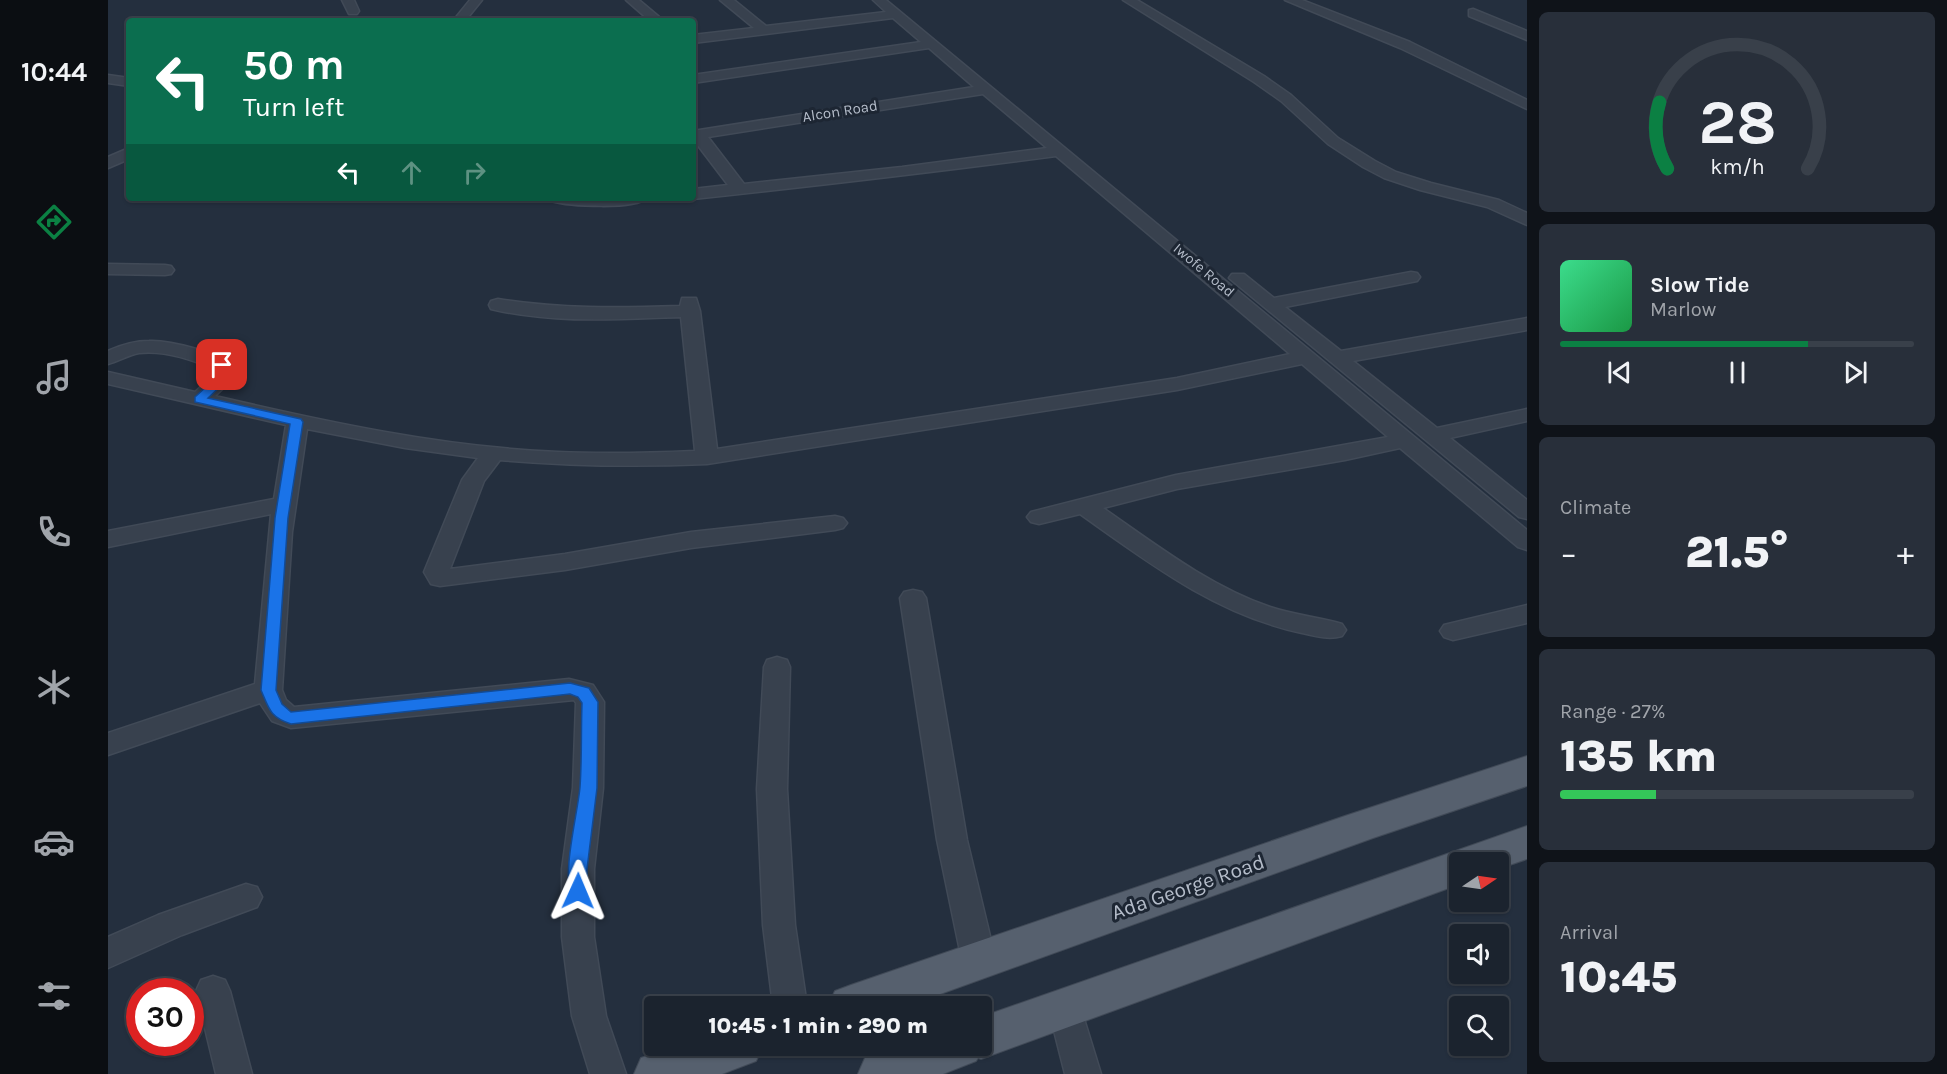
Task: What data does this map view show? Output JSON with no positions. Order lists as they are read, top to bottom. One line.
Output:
{"streets":{"main road":["Ada George Road"],"street":["Alcon Road","Iwofe Road"]},"crossings":[["Alcon Road","Iwofe Road"]],"north":"right","page":{"tabs":"10:44","turn":["50 m","Turn left"],"song":["Slow Tide","Marlow"],"tile":["Climate",["Range · 27%","135 km"],["Arrival","10:45"]],"heat":["−","21.5°","+"],"limit":"30","trip":"10:45 · 1 min · 290 m","gauge":["28","km/h"]}}
